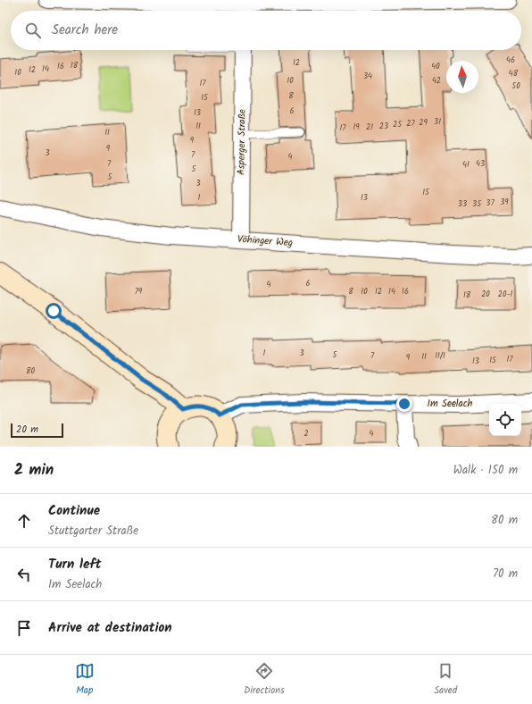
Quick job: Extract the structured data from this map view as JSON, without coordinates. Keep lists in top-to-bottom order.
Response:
{
  "streets": {
    "street": ["Asperger Straße", "Vöhinger Weg", "Im Seelach"]
  },
  "crossings": [
    ["Asperger Straße", "Vöhinger Weg"]
  ],
  "house_numbers": [
    "46",
    "12",
    "18",
    "16",
    "40",
    "14",
    "12",
    "10",
    "48",
    "34",
    "10",
    "42",
    "17",
    "50",
    "8",
    "15",
    "6",
    "13",
    "31",
    "29",
    "27",
    "25",
    "11",
    "23",
    "19",
    "21",
    "17",
    "11",
    "9",
    "9",
    "3",
    "7",
    "4",
    "7",
    "43",
    "41",
    "5",
    "5",
    "3",
    "15",
    "1",
    "13",
    "39",
    "37",
    "33",
    "35",
    "6",
    "4",
    "79",
    "8",
    "10",
    "12",
    "14",
    "16",
    "20",
    "20-1",
    "18",
    "1",
    "3",
    "5",
    "7",
    "11/1",
    "11",
    "9",
    "17",
    "15",
    "13",
    "80",
    "2",
    "4"
  ],
  "scale_bar": "20 m",
  "north": "top",
  "page": {
    "search": "Search here",
    "scale": "20 m",
    "heading": ["2 min", "Walk · 150 m"],
    "list": [
      ["Continue", "Stuttgarter Straße", "80 m"],
      ["Turn left", "Im Seelach", "70 m"],
      "Arrive at destination"
    ],
    "nav": ["Map", "Directions", "Saved"]
  }
}
